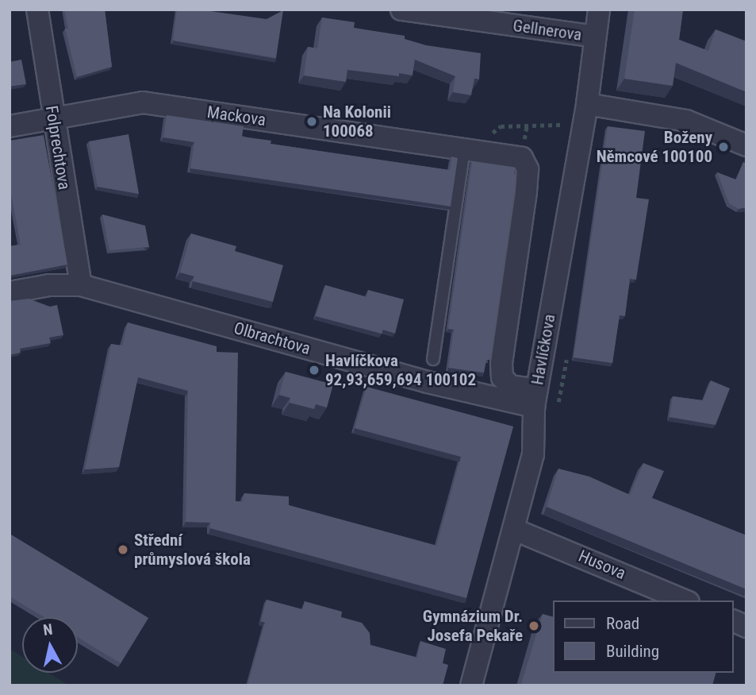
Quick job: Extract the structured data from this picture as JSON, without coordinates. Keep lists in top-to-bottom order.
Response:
{
  "streets": {
    "street": [
      "Gellnerova",
      "Mackova",
      "Folprechtova",
      "Olbrachtova",
      "Havlíčkova",
      "Husova"
    ]
  },
  "crossings": [
    ["Gellnerova", "Havlíčkova"],
    ["Mackova", "Folprechtova"],
    ["Mackova", "Olbrachtova"],
    ["Mackova", "Havlíčkova"],
    ["Folprechtova", "Olbrachtova"],
    ["Olbrachtova", "Havlíčkova"],
    ["Havlíčkova", "Husova"]
  ],
  "places": [
    "Na Kolonii 100068",
    "Boženy Němcové 100100",
    "Havlíčkova 92,93,659,694 100102",
    "Střední průmyslová škola",
    "Gymnázium Dr. Josefa Pekaře"
  ],
  "legend": ["Road", "Building"],
  "north": "top"
}
